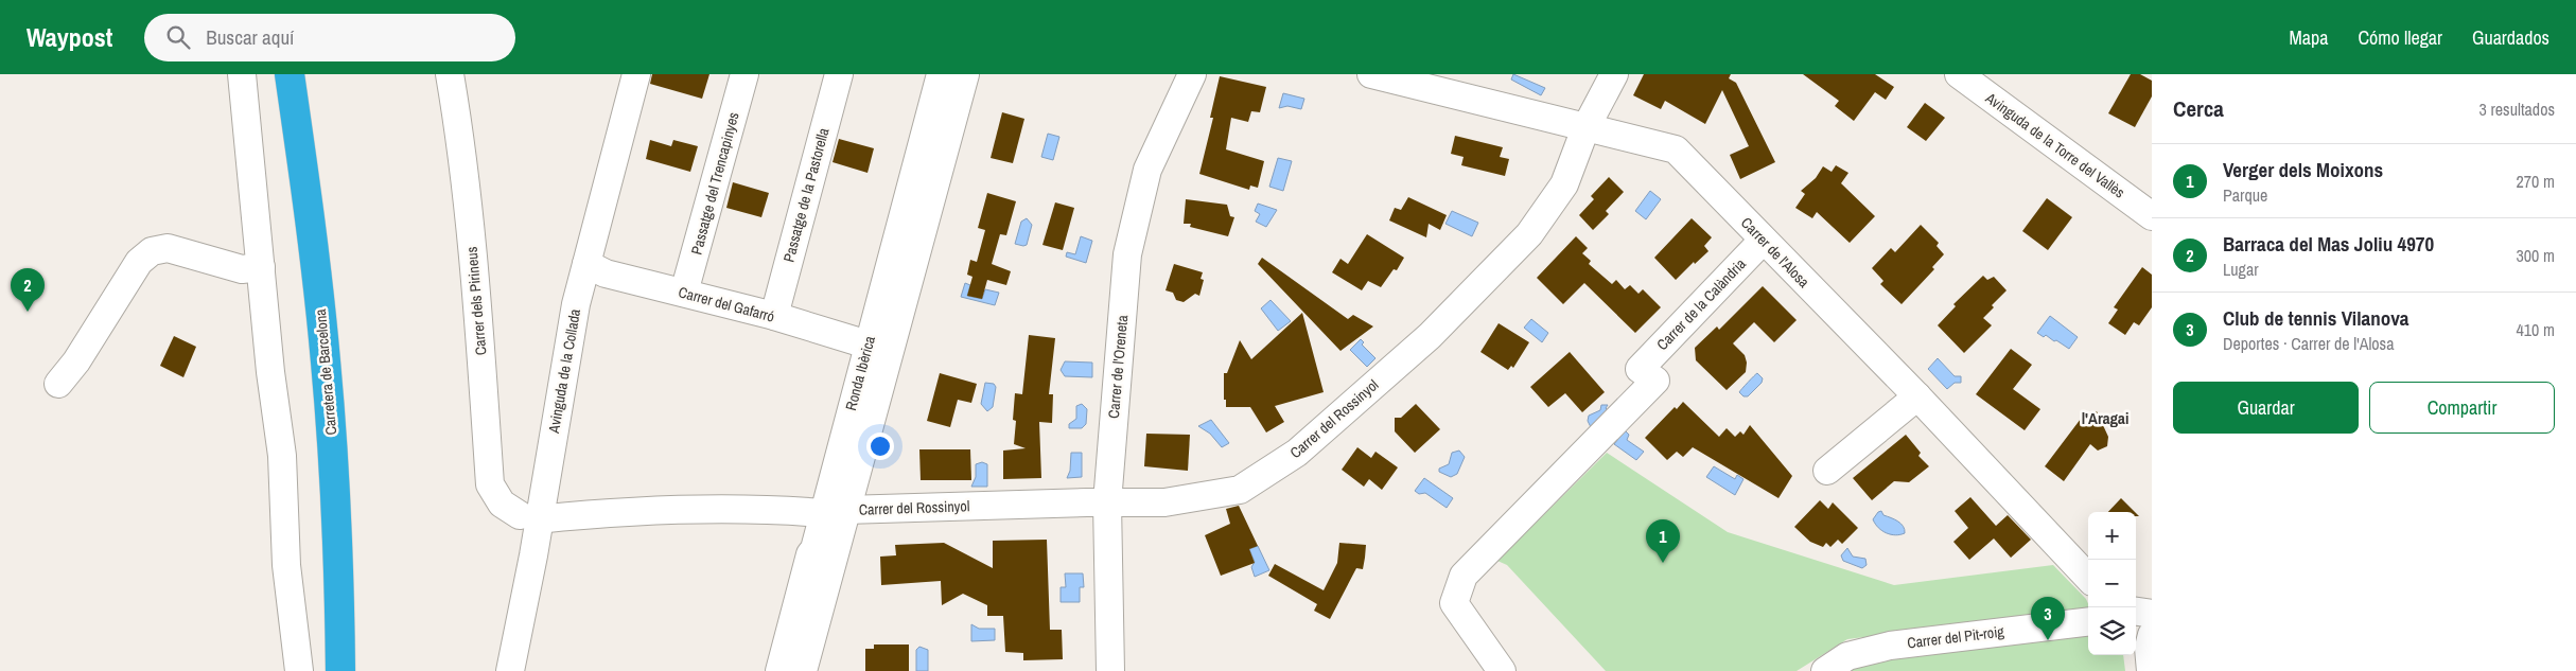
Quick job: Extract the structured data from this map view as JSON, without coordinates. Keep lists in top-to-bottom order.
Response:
{
  "streets": {
    "highway": ["Carretera de Barcelona"],
    "street": [
      "Avinguda de la Torre del Vallès",
      "Passatge del Trencapinyes",
      "Passatge de la Pastorella",
      "Carrer de l'Alosa",
      "Carrer dels Pirineus",
      "Carrer del Gafarró",
      "Carrer de la Calàndria",
      "Carrer de l'Oreneta",
      "Avinguda de la Collada",
      "Ronda Ibèrica",
      "Carrer del Rossinyol",
      "Carrer del Pit-roig"
    ]
  },
  "crossings": [
    ["Passatge del Trencapinyes", "Carrer del Gafarró"],
    ["Passatge de la Pastorella", "Carrer del Gafarró"],
    ["Carrer de l'Alosa", "Carrer de la Calàndria"],
    ["Carrer de l'Alosa", "Carrer del Rossinyol"],
    ["Carrer dels Pirineus", "Avinguda de la Collada"],
    ["Carrer dels Pirineus", "Carrer del Rossinyol"],
    ["Carrer del Gafarró", "Avinguda de la Collada"],
    ["Carrer del Gafarró", "Ronda Ibèrica"],
    ["Carrer de l'Oreneta", "Carrer del Rossinyol"],
    ["Avinguda de la Collada", "Carrer del Rossinyol"],
    ["Ronda Ibèrica", "Carrer del Rossinyol"]
  ],
  "districts": ["l'Aragai"],
  "page": {
    "header": "Waypost",
    "search": "Buscar aquí",
    "nav": ["Mapa", "Cómo llegar", "Guardados"],
    "heading": ["Cerca", "3 resultados"],
    "list": [
      {
        "mark": "1",
        "name": "Verger dels Moixons",
        "note": "Parque",
        "value": "270 m"
      },
      {
        "mark": "2",
        "name": "Barraca del Mas Joliu 4970",
        "note": "Lugar",
        "value": "300 m"
      },
      {
        "mark": "3",
        "name": "Club de tennis Vilanova",
        "note": "Deportes · Carrer de l'Alosa",
        "value": "410 m"
      }
    ],
    "pins": ["2", "1", "3"],
    "buttons": ["Guardar", "Compartir"],
    "map_buttons": ["+", "−"]
  }
}
